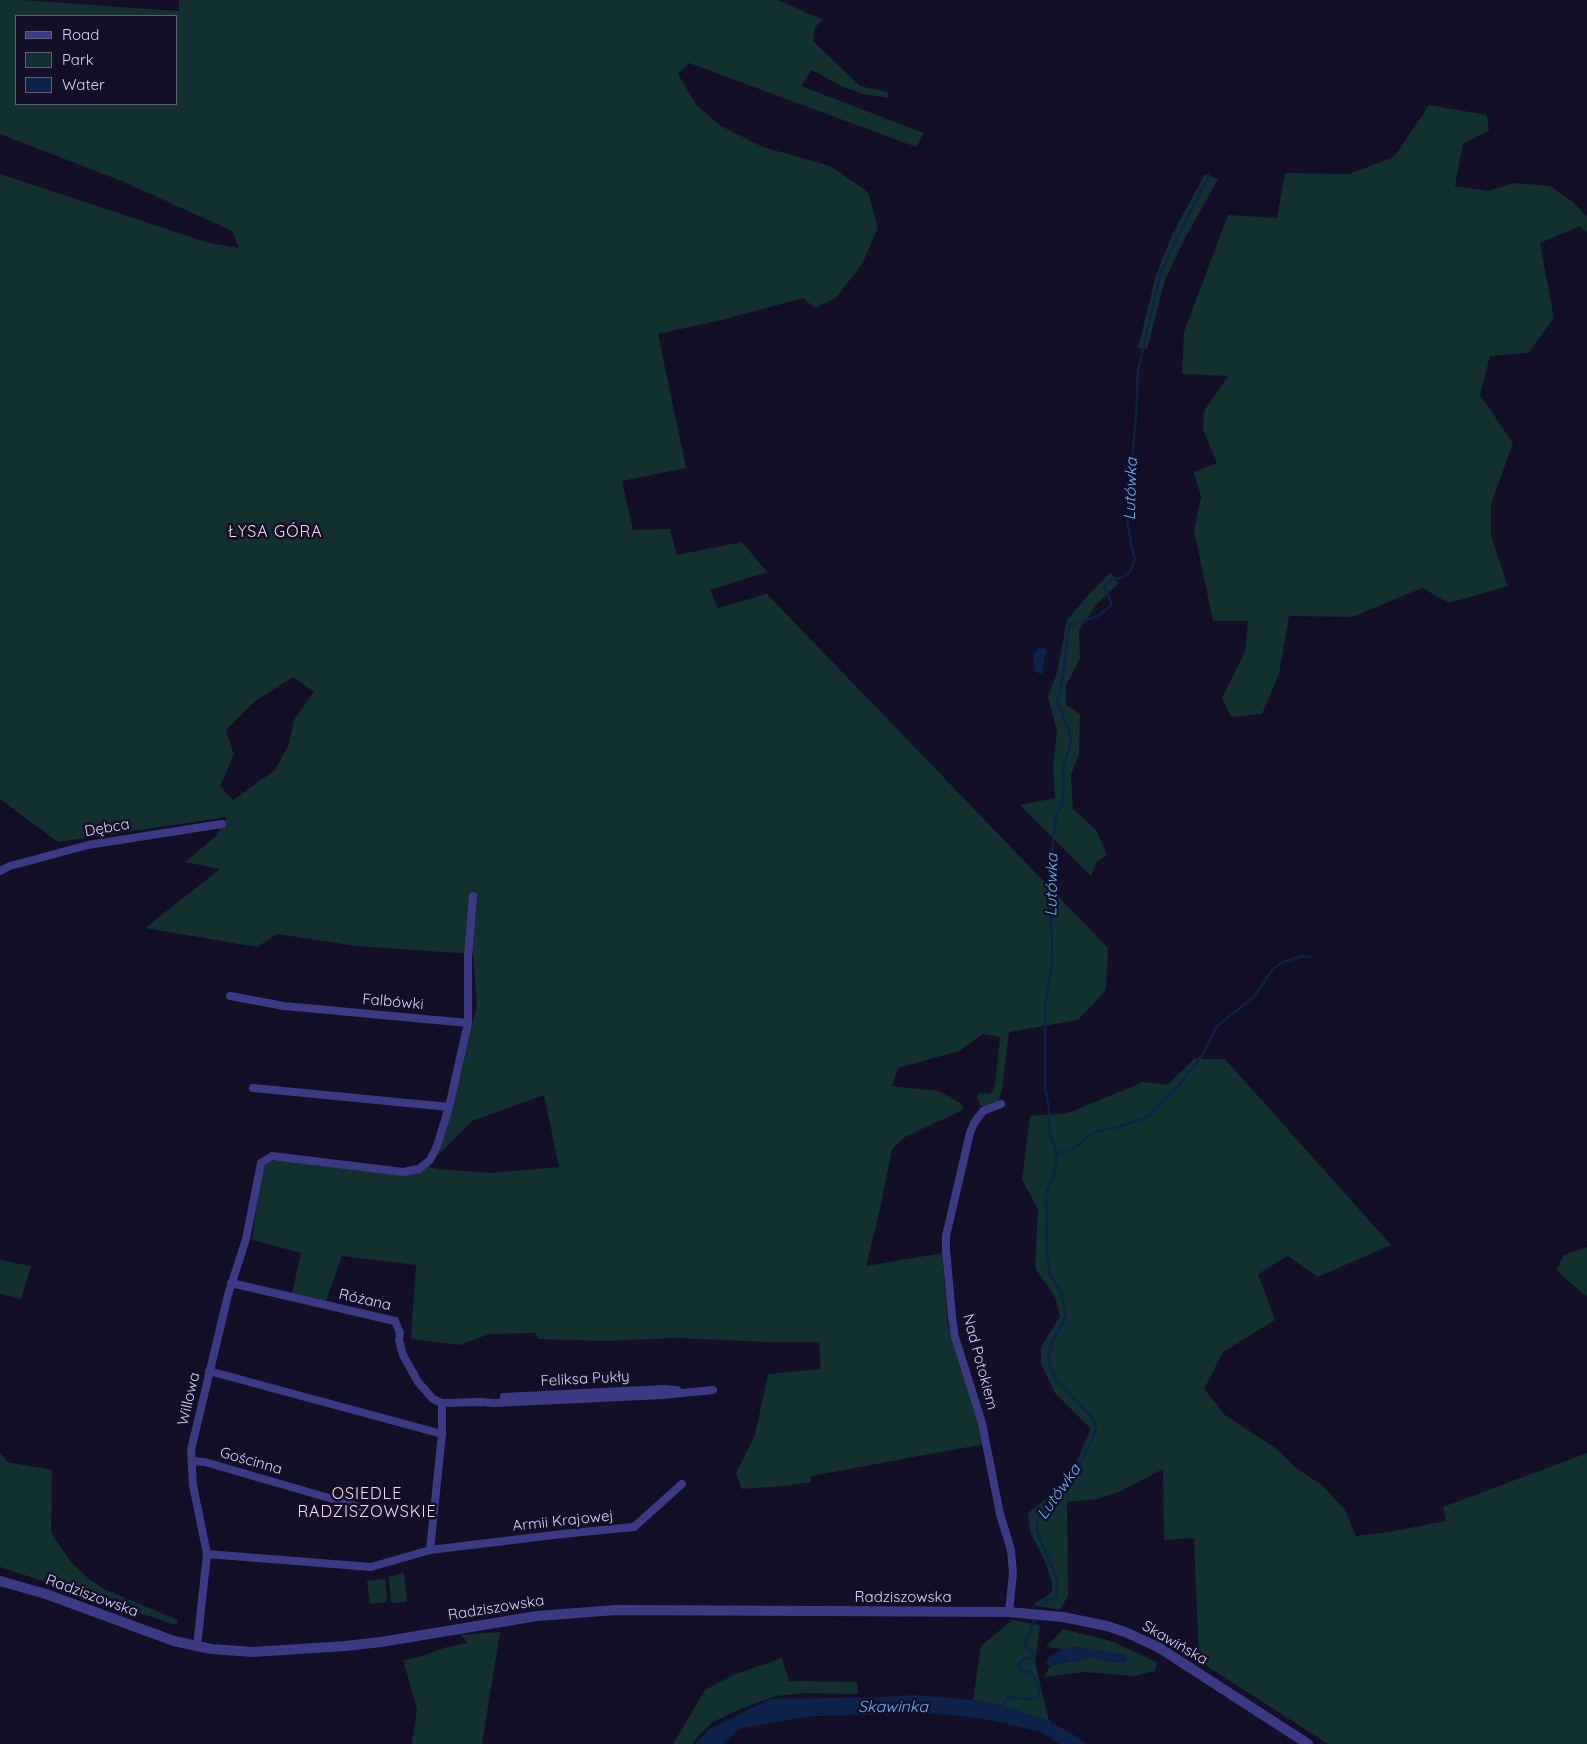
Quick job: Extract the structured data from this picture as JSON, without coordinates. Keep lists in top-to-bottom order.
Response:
{
  "streets": {
    "street": [
      "Dębca",
      "Falbówki",
      "Różana",
      "Nad Potokiem",
      "Feliksa Pukły",
      "Willowa",
      "Gościnna",
      "Armii Krajowej",
      "Radziszowska",
      "Skawińska"
    ]
  },
  "crossings": [
    ["Różana", "Feliksa Pukły"],
    ["Różana", "Willowa"],
    ["Nad Potokiem", "Radziszowska"],
    ["Nad Potokiem", "Skawińska"],
    ["Willowa", "Gościnna"],
    ["Willowa", "Armii Krajowej"],
    ["Willowa", "Radziszowska"],
    ["Radziszowska", "Skawińska"]
  ],
  "districts": ["ŁYSA GÓRA", "OSIEDLE RADZISZOWSKIE"],
  "water": ["Lutówka", "Skawinka"],
  "legend": ["Road", "Park", "Water"]
}
